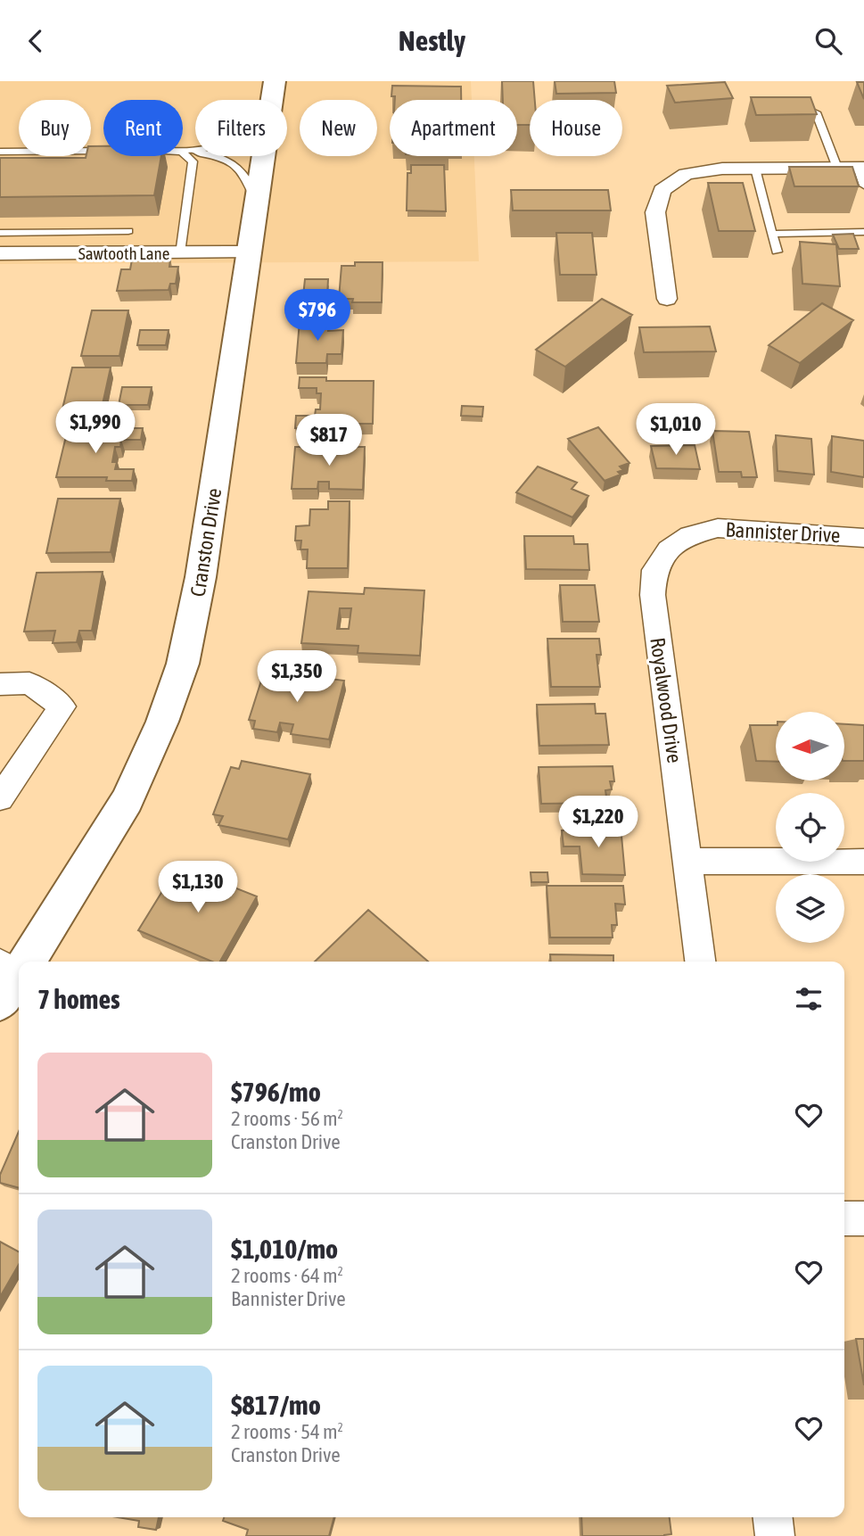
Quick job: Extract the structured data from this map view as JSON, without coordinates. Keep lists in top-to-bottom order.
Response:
{
  "streets": {
    "street": [
      "Sawtooth Lane",
      "Bannister Drive",
      "Cranston Drive",
      "Royalwood Drive"
    ]
  },
  "crossings": [
    ["Sawtooth Lane", "Cranston Drive"],
    ["Bannister Drive", "Royalwood Drive"]
  ],
  "north": "left",
  "page": {
    "header": "Nestly",
    "chip": [
      "Buy",
      "Rent",
      "Filters",
      "New",
      "Apartment",
      "House"
    ],
    "price": [
      "$796",
      "$1,990",
      "$1,010",
      "$817",
      "$1,350",
      "$1,220",
      "$1,130"
    ],
    "heading": "7 homes",
    "list": [
      {
        "name": "$796/mo",
        "note": "2 rooms · 56 m² · Cranston Drive"
      },
      {
        "name": "$1,010/mo",
        "note": "2 rooms · 64 m² · Bannister Drive"
      },
      {
        "name": "$817/mo",
        "note": "2 rooms · 54 m² · Cranston Drive"
      }
    ]
  }
}
